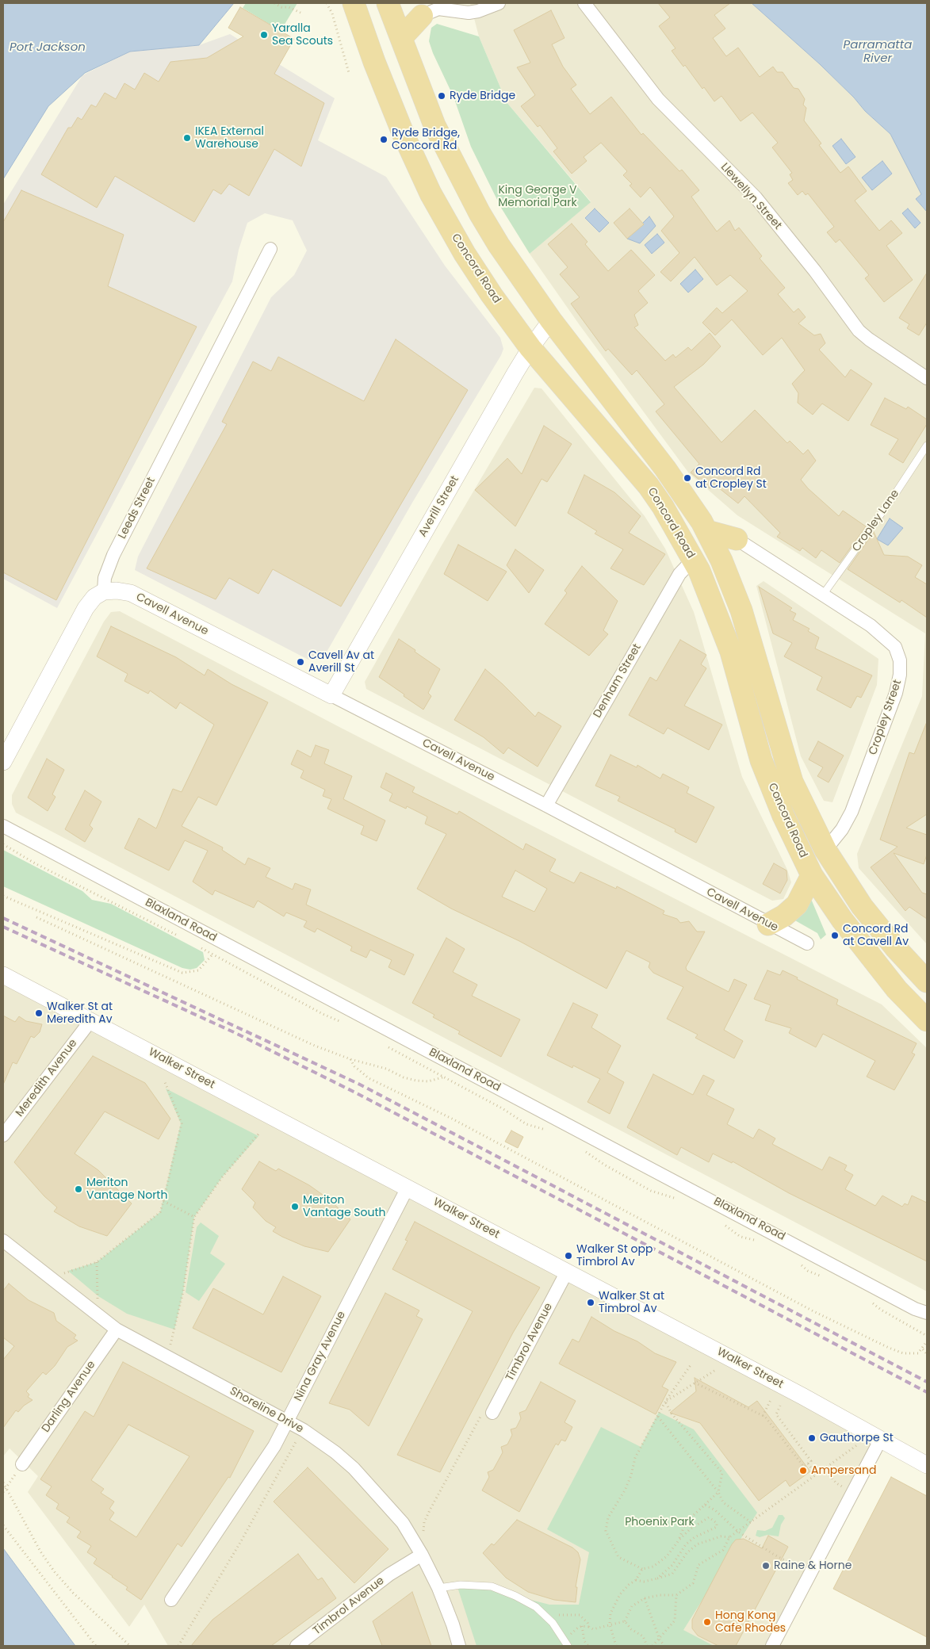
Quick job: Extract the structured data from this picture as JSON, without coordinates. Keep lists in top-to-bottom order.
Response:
{
  "streets": {
    "highway": ["Concord Road"],
    "street": [
      "Llewellyn Street",
      "Averill Street",
      "Leeds Street",
      "Cavell Avenue",
      "Denham Street",
      "Cropley Street",
      "Blaxland Road",
      "Walker Street",
      "Meredith Avenue",
      "Timbrol Avenue",
      "Nina Gray Avenue",
      "Darling Avenue",
      "Shoreline Drive"
    ],
    "lane": ["Cropley Lane"]
  },
  "crossings": [
    ["Concord Road", "Averill Street"],
    ["Concord Road", "Denham Street"],
    ["Concord Road", "Cropley Street"],
    ["Averill Street", "Cavell Avenue"],
    ["Leeds Street", "Cavell Avenue"],
    ["Cropley Lane", "Cropley Street"],
    ["Cavell Avenue", "Denham Street"],
    ["Walker Street", "Meredith Avenue"],
    ["Walker Street", "Timbrol Avenue"],
    ["Walker Street", "Nina Gray Avenue"],
    ["Timbrol Avenue", "Shoreline Drive"],
    ["Nina Gray Avenue", "Shoreline Drive"],
    ["Darling Avenue", "Shoreline Drive"]
  ],
  "water": ["Parramatta River", "Port Jackson"],
  "parks": ["King George V Memorial Park", "Phoenix Park"],
  "places": [
    "Yaralla Sea Scouts",
    "Ryde Bridge",
    "IKEA External Warehouse",
    "Ryde Bridge, Concord Rd",
    "Concord Rd at Cropley St",
    "Cavell Av at Averill St",
    "Concord Rd at Cavell Av",
    "Walker St at Meredith Av",
    "Meriton Vantage North",
    "Meriton Vantage South",
    "Walker St opp Timbrol Av",
    "Walker St at Timbrol Av",
    "Gauthorpe St",
    "Ampersand",
    "Raine & Horne",
    "Hong Kong Cafe Rhodes"
  ]
}
